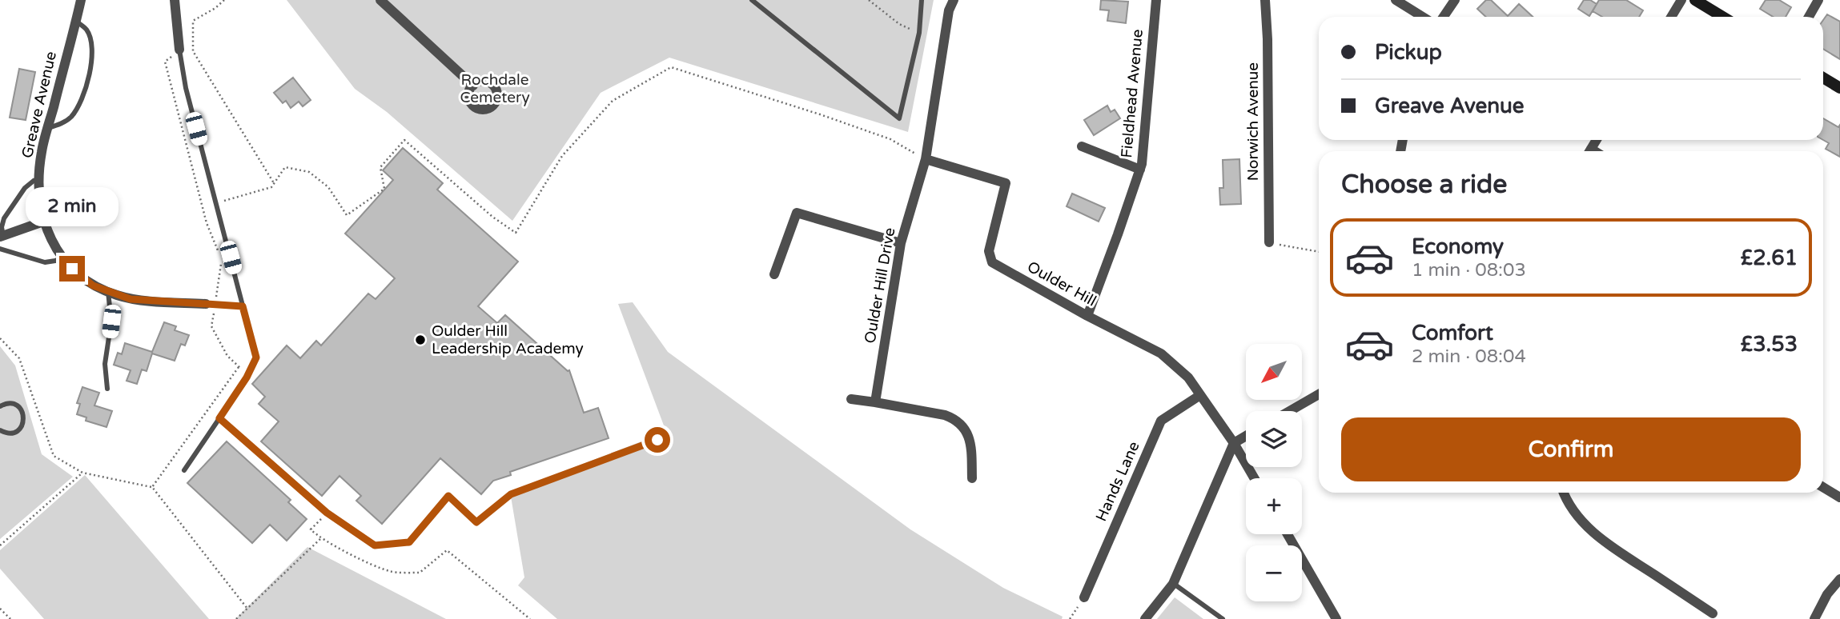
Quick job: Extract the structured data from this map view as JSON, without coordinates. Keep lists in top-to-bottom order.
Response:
{
  "streets": {
    "street": [
      "Fieldhead Avenue",
      "Greave Avenue",
      "Norwich Avenue",
      "Oulder Hill",
      "Oulder Hill Drive",
      "Hands Lane"
    ]
  },
  "crossings": [
    ["Fieldhead Avenue", "Oulder Hill"],
    ["Oulder Hill", "Oulder Hill Drive"],
    ["Oulder Hill", "Hands Lane"]
  ],
  "parks": ["Rochdale Cemetery"],
  "places": ["Oulder Hill Leadership Academy"],
  "north": "bottom left",
  "page": {
    "banner": ["Pickup", "Greave Avenue"],
    "heading": "Choose a ride",
    "bubble": "2 min",
    "list": [
      {
        "name": "Economy",
        "note": "1 min · 08:03",
        "value": "£2.61"
      },
      {
        "name": "Comfort",
        "note": "2 min · 08:04",
        "value": "£3.53"
      }
    ],
    "map_buttons": ["+", "−"],
    "buttons": "Confirm"
  }
}
